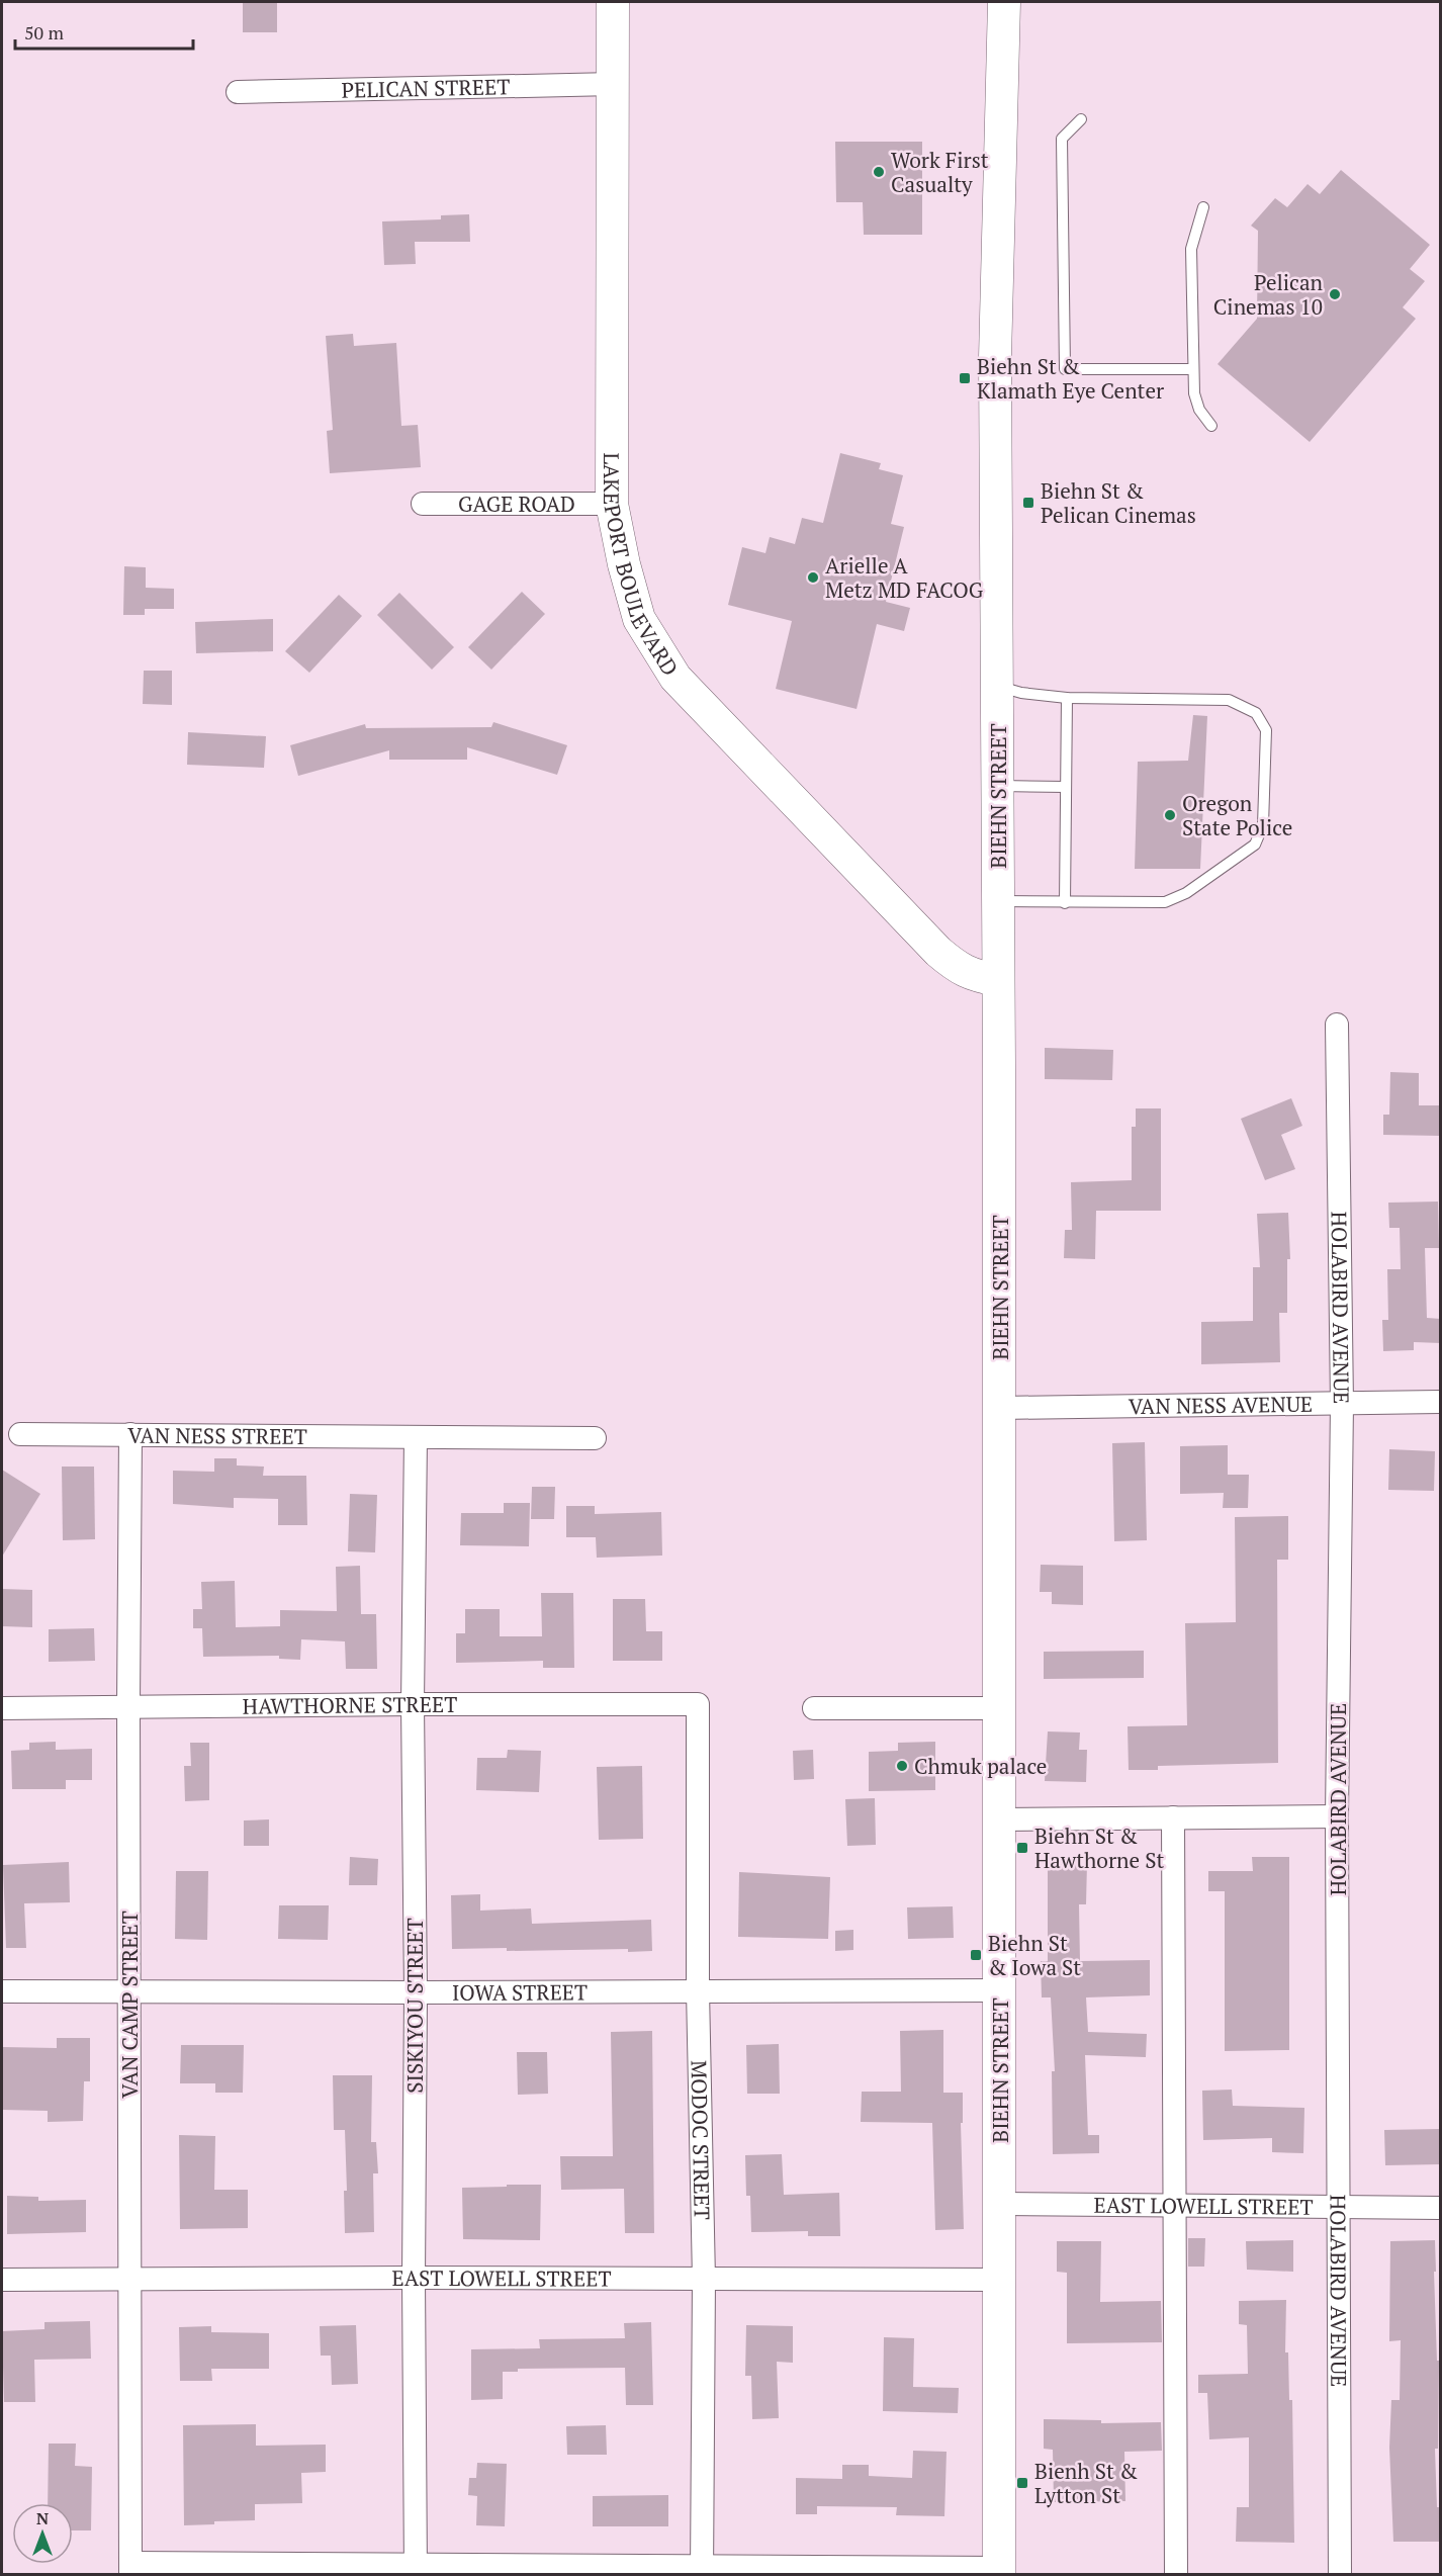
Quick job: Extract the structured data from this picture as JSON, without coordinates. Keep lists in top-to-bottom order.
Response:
{
  "streets": {
    "street": [
      "PELICAN STREET",
      "GAGE ROAD",
      "LAKEPORT BOULEVARD",
      "BIEHN STREET",
      "HOLABIRD AVENUE",
      "VAN NESS AVENUE",
      "VAN NESS STREET",
      "HAWTHORNE STREET",
      "IOWA STREET",
      "VAN CAMP STREET",
      "SISKIYOU STREET",
      "MODOC STREET",
      "EAST LOWELL STREET"
    ]
  },
  "crossings": [
    ["PELICAN STREET", "LAKEPORT BOULEVARD"],
    ["GAGE ROAD", "LAKEPORT BOULEVARD"],
    ["LAKEPORT BOULEVARD", "BIEHN STREET"],
    ["BIEHN STREET", "VAN NESS AVENUE"],
    ["BIEHN STREET", "IOWA STREET"],
    ["BIEHN STREET", "EAST LOWELL STREET"],
    ["HOLABIRD AVENUE", "VAN NESS AVENUE"],
    ["HOLABIRD AVENUE", "EAST LOWELL STREET"],
    ["VAN NESS STREET", "VAN CAMP STREET"],
    ["VAN NESS STREET", "SISKIYOU STREET"],
    ["HAWTHORNE STREET", "VAN CAMP STREET"],
    ["HAWTHORNE STREET", "SISKIYOU STREET"],
    ["HAWTHORNE STREET", "MODOC STREET"],
    ["IOWA STREET", "VAN CAMP STREET"],
    ["IOWA STREET", "SISKIYOU STREET"],
    ["IOWA STREET", "MODOC STREET"],
    ["VAN CAMP STREET", "EAST LOWELL STREET"],
    ["SISKIYOU STREET", "EAST LOWELL STREET"],
    ["MODOC STREET", "EAST LOWELL STREET"]
  ],
  "places": {
    "other": [
      "Work First Casualty",
      "Pelican Cinemas 10",
      "Arielle A Metz MD FACOG",
      "Oregon State Police",
      "Chmuk palace"
    ],
    "transit": [
      "Biehn St & Klamath Eye Center",
      "Biehn St & Pelican Cinemas",
      "Biehn St & Hawthorne St",
      "Biehn St & Iowa St",
      "Bienh St & Lytton St"
    ]
  },
  "scale_bar": "50 m",
  "north": "top"
}
